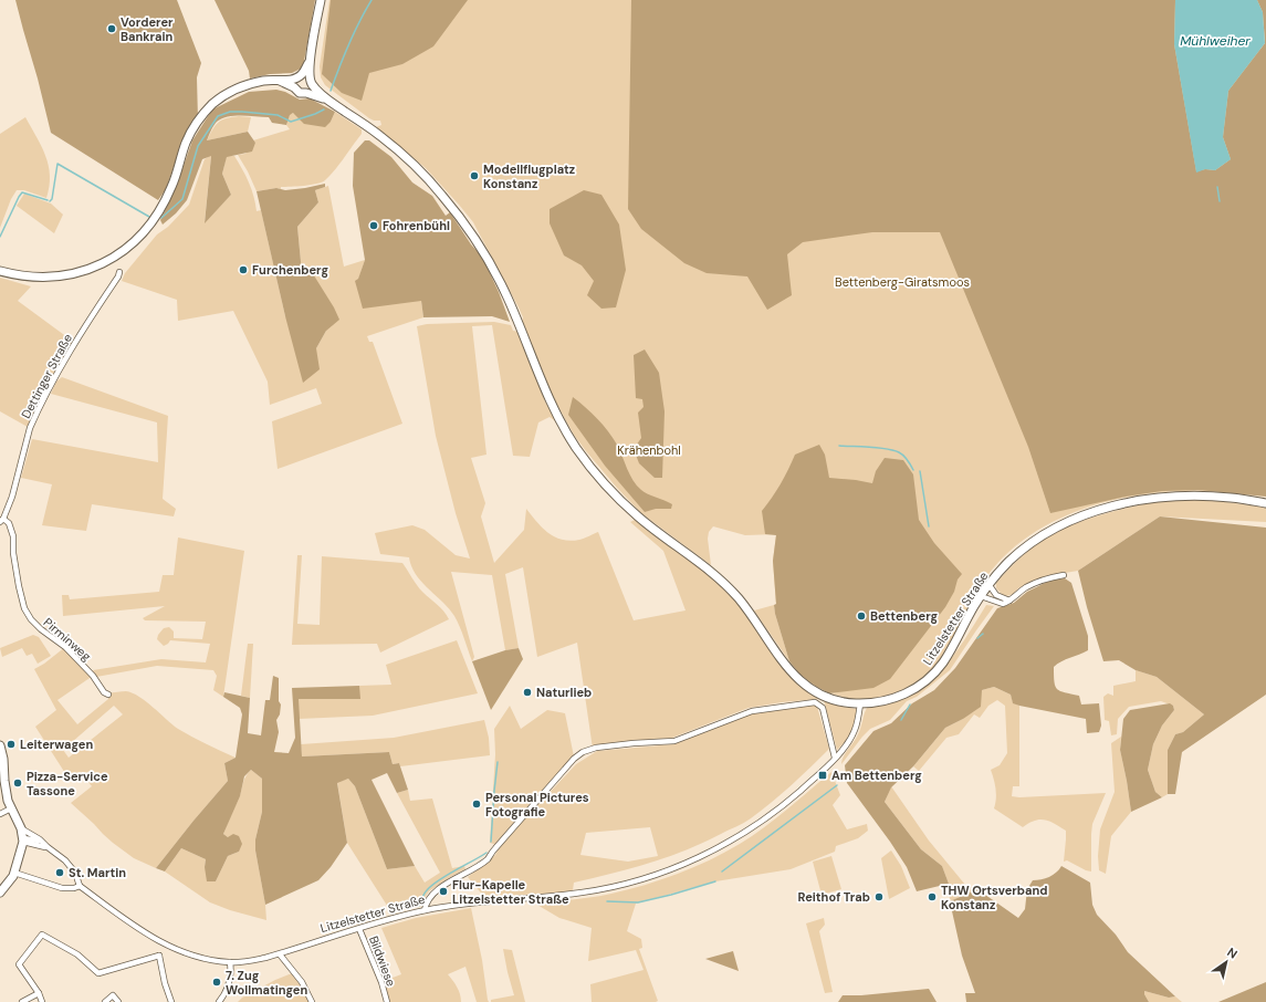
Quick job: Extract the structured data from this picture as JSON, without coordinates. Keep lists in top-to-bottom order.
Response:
{
  "streets": {
    "main road": ["Litzelstetter Straße"],
    "street": ["Dettinger Straße", "Pirminweg", "Bildwiese"]
  },
  "crossings": [
    ["Dettinger Straße", "Pirminweg"],
    ["Litzelstetter Straße", "Bildwiese"]
  ],
  "water": ["Mühlweiher"],
  "parks": ["Bettenberg-Giratsmoos", "Krähenbohl"],
  "places": {
    "other": [
      "Vorderer Bankrain",
      "Modellflugplatz Konstanz",
      "Fohrenbühl",
      "Furchenberg",
      "Bettenberg",
      "Naturlieb",
      "Leiterwagen",
      "Pizza-Service Tassone",
      "Personal Pictures Fotografie",
      "St. Martin",
      "Flur-Kapelle Litzelstetter Straße",
      "Reithof Trab",
      "THW Ortsverband Konstanz",
      "7. Zug Wollmatingen"
    ],
    "transit": ["Am Bettenberg"]
  },
  "north": "top right"
}
